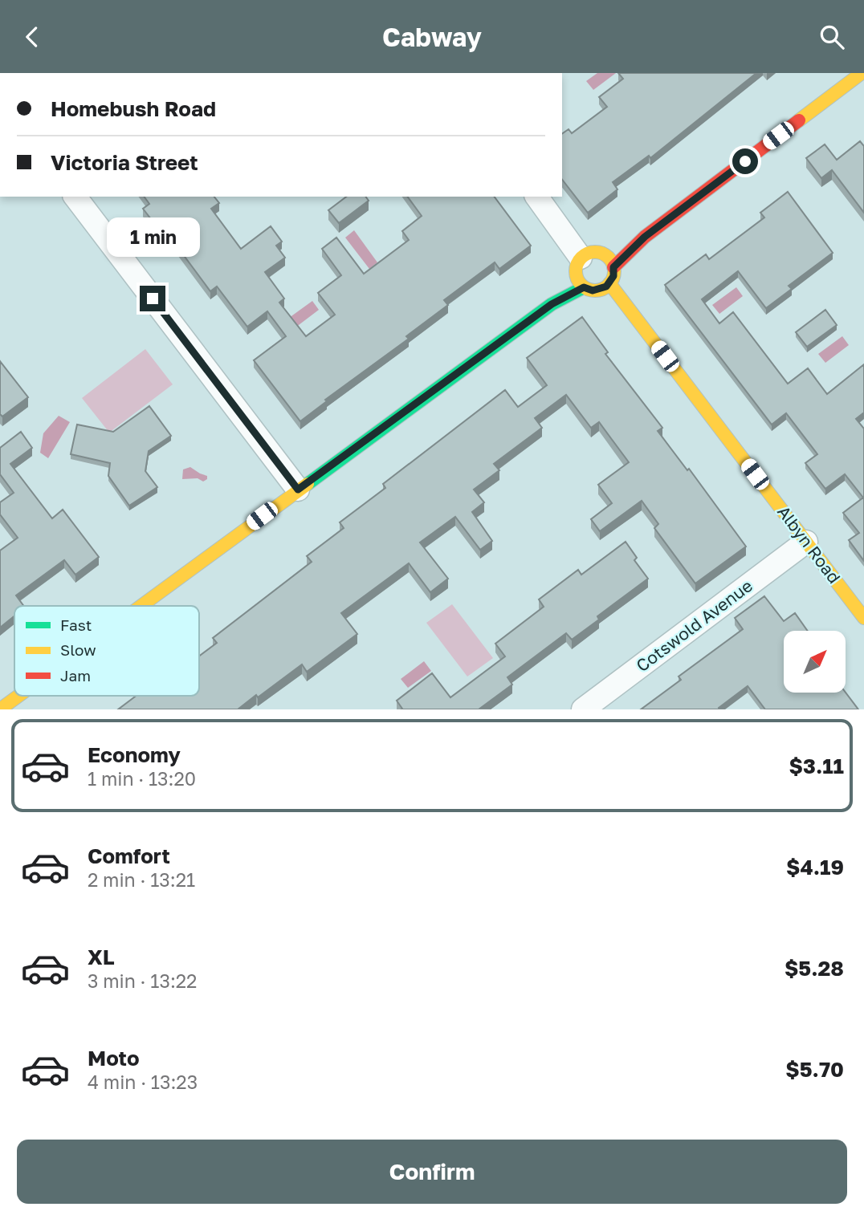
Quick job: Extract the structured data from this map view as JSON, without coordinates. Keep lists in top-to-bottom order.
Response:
{
  "streets": {
    "main road": ["Albyn Road"],
    "street": ["Cotswold Avenue"]
  },
  "crossings": [
    ["Albyn Road", "Cotswold Avenue"]
  ],
  "legend": ["Fast", "Slow", "Jam"],
  "north": "top right",
  "page": {
    "header": "Cabway",
    "banner": ["Homebush Road", "Victoria Street"],
    "bubble": "1 min",
    "list": [
      {
        "name": "Economy",
        "note": "1 min · 13:20",
        "value": "$3.11"
      },
      {
        "name": "Comfort",
        "note": "2 min · 13:21",
        "value": "$4.19"
      },
      {
        "name": "XL",
        "note": "3 min · 13:22",
        "value": "$5.28"
      },
      {
        "name": "Moto",
        "note": "4 min · 13:23",
        "value": "$5.70"
      }
    ],
    "buttons": "Confirm"
  }
}
